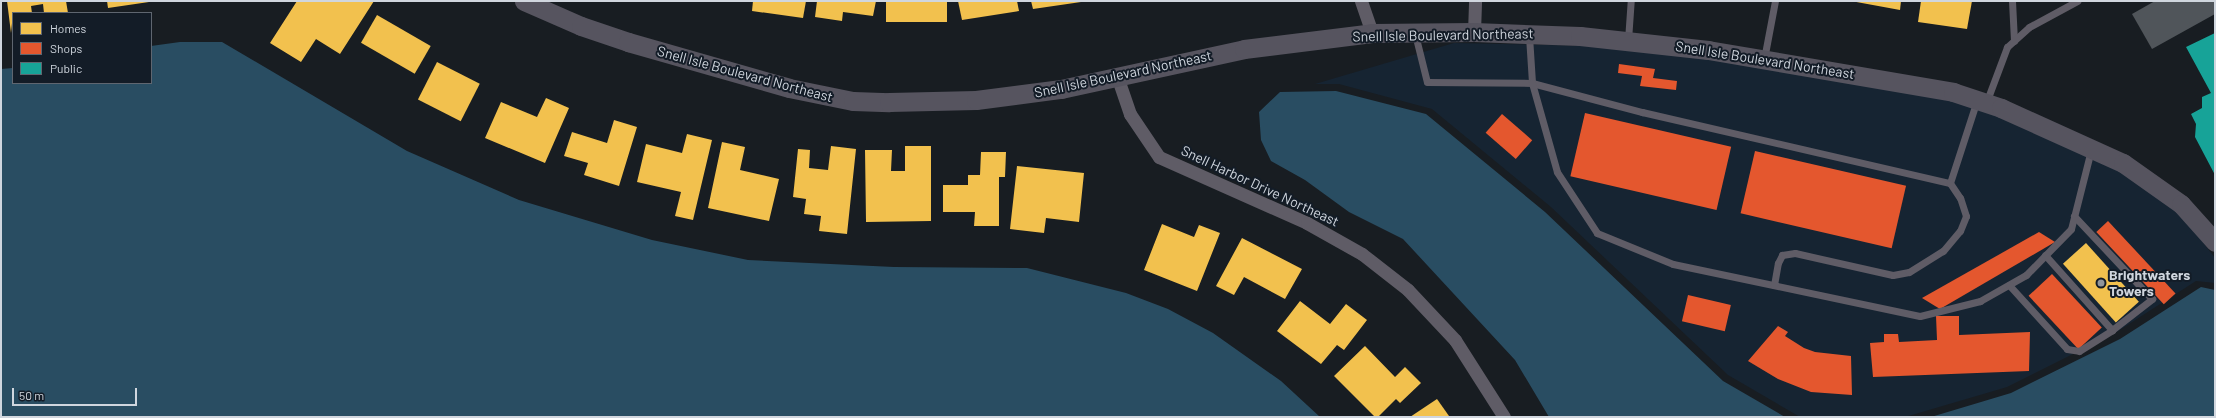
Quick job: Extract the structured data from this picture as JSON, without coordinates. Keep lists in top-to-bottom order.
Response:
{
  "streets": {
    "street": ["Snell Isle Boulevard Northeast", "Snell Harbor Drive Northeast"]
  },
  "crossings": [
    ["Snell Isle Boulevard Northeast", "Snell Harbor Drive Northeast"]
  ],
  "places": ["Brightwaters Towers"],
  "legend": ["Homes", "Shops", "Public"],
  "scale_bar": "50 m"
}
